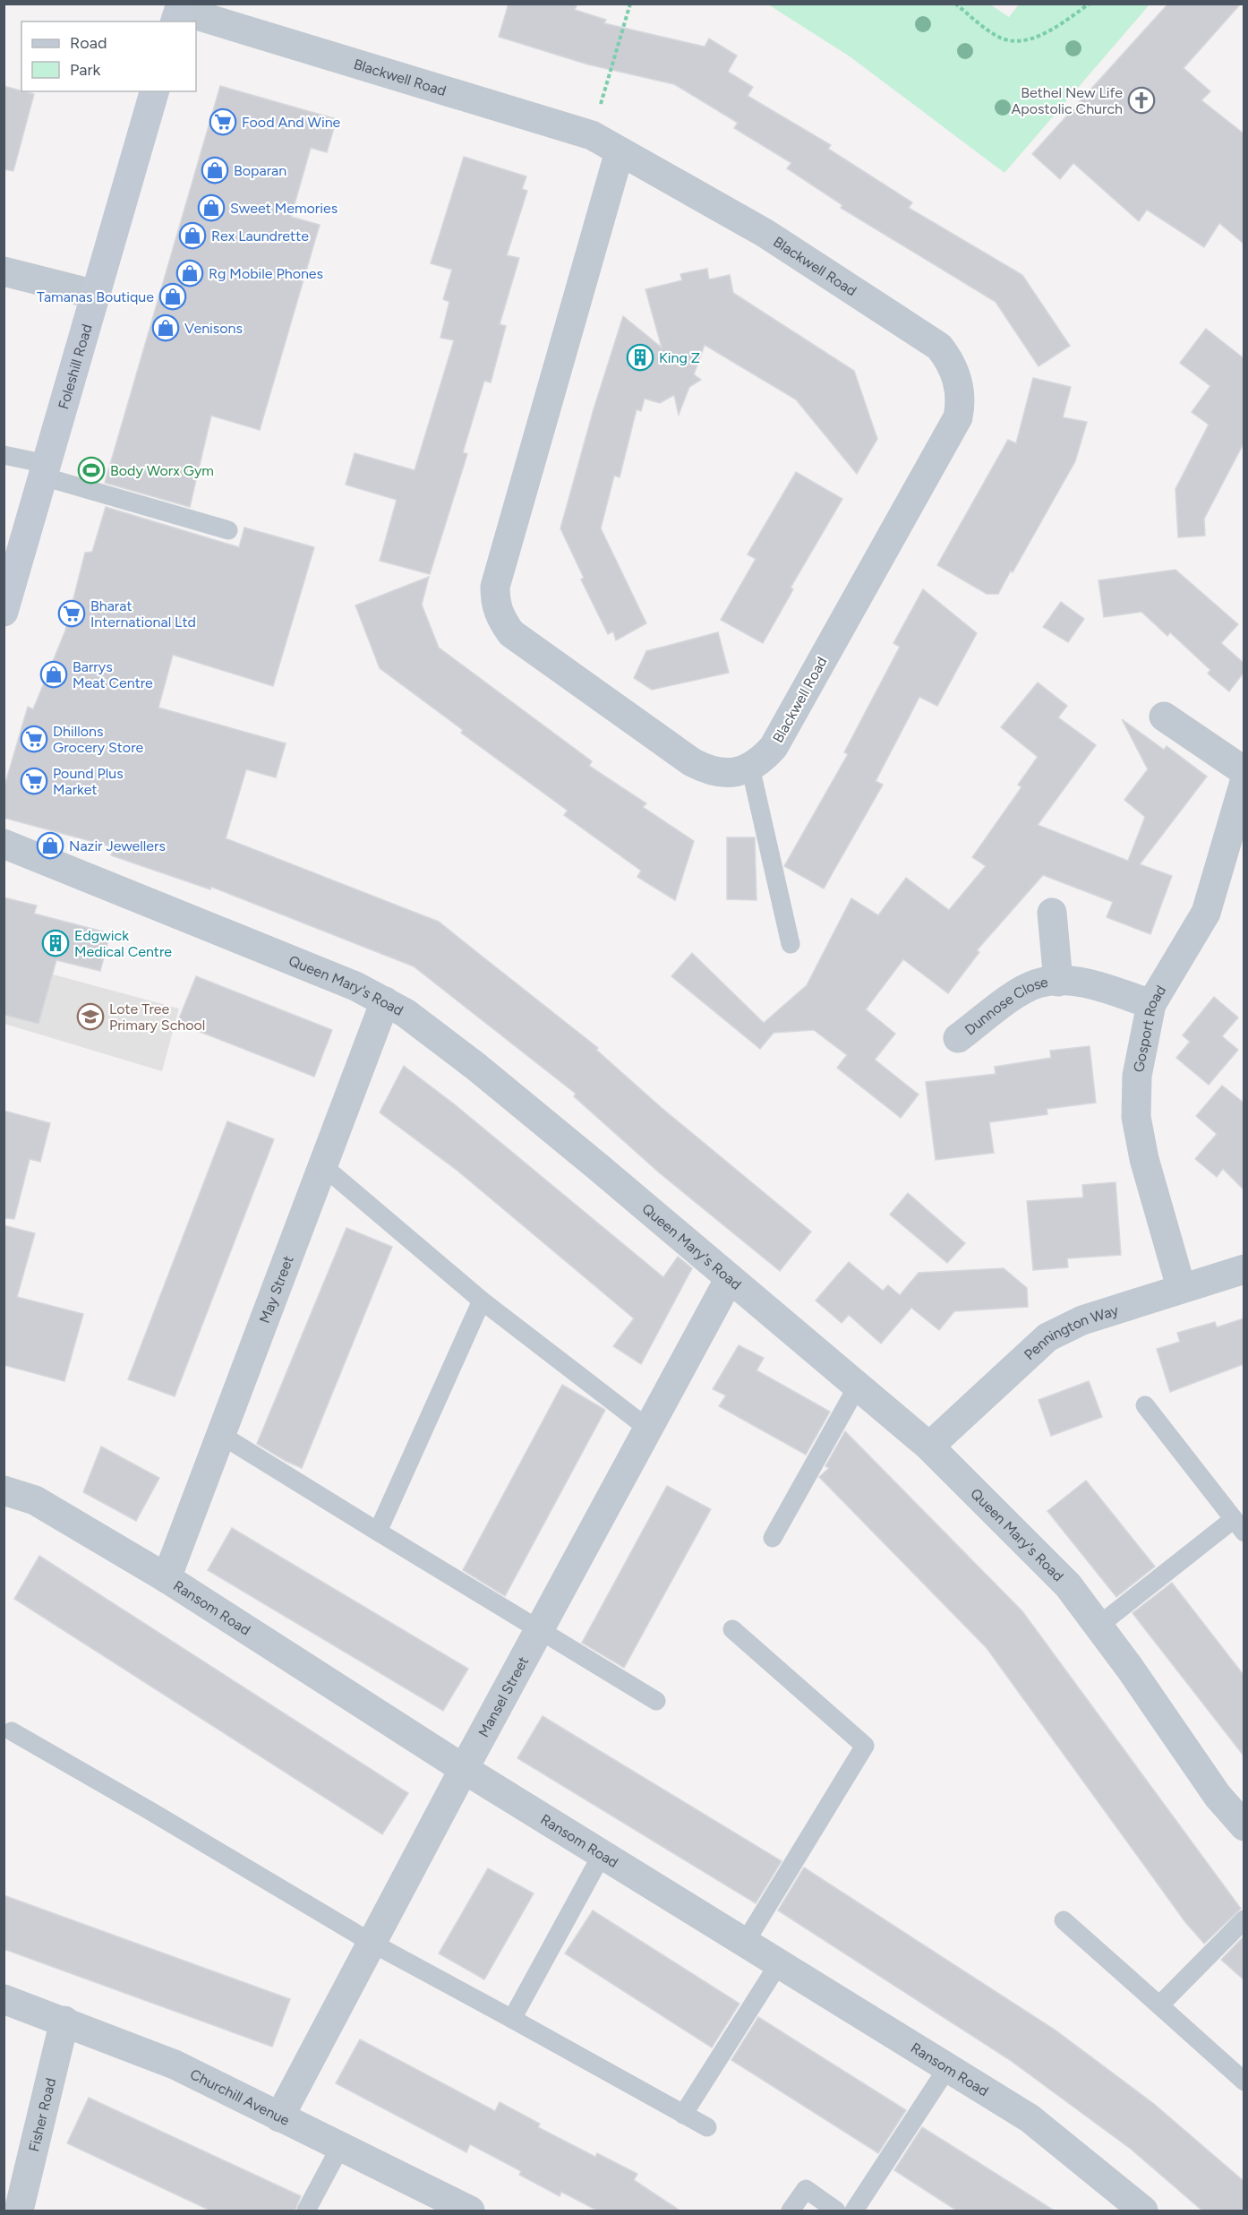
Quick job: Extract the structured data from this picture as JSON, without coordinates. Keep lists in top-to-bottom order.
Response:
{
  "streets": {
    "main road": ["Foleshill Road"],
    "street": [
      "Blackwell Road",
      "Queen Mary's Road",
      "Dunnose Close",
      "Gosport Road",
      "May Street",
      "Pennington Way",
      "Ransom Road",
      "Mansel Street",
      "Churchill Avenue",
      "Fisher Road"
    ]
  },
  "crossings": [
    ["Queen Mary's Road", "May Street"],
    ["Queen Mary's Road", "Pennington Way"],
    ["Queen Mary's Road", "Mansel Street"],
    ["Dunnose Close", "Gosport Road"],
    ["Gosport Road", "Pennington Way"],
    ["May Street", "Ransom Road"],
    ["Ransom Road", "Mansel Street"],
    ["Mansel Street", "Churchill Avenue"],
    ["Churchill Avenue", "Fisher Road"]
  ],
  "places": {
    "church": ["Bethel New Life Apostolic Church"],
    "supermarket": [
      "Food And Wine",
      "Bharat International Ltd",
      "Dhillons Grocery Store",
      "Pound Plus Market"
    ],
    "shop": [
      "Boparan",
      "Sweet Memories",
      "Rex Laundrette",
      "Rg Mobile Phones",
      "Tamanas Boutique",
      "Venisons",
      "Barrys Meat Centre",
      "Nazir Jewellers"
    ],
    "building": ["King Z", "Edgwick Medical Centre"],
    "sports": ["Body Worx Gym"],
    "school or university": ["Lote Tree Primary School"]
  },
  "legend": ["Road", "Park"]
}
